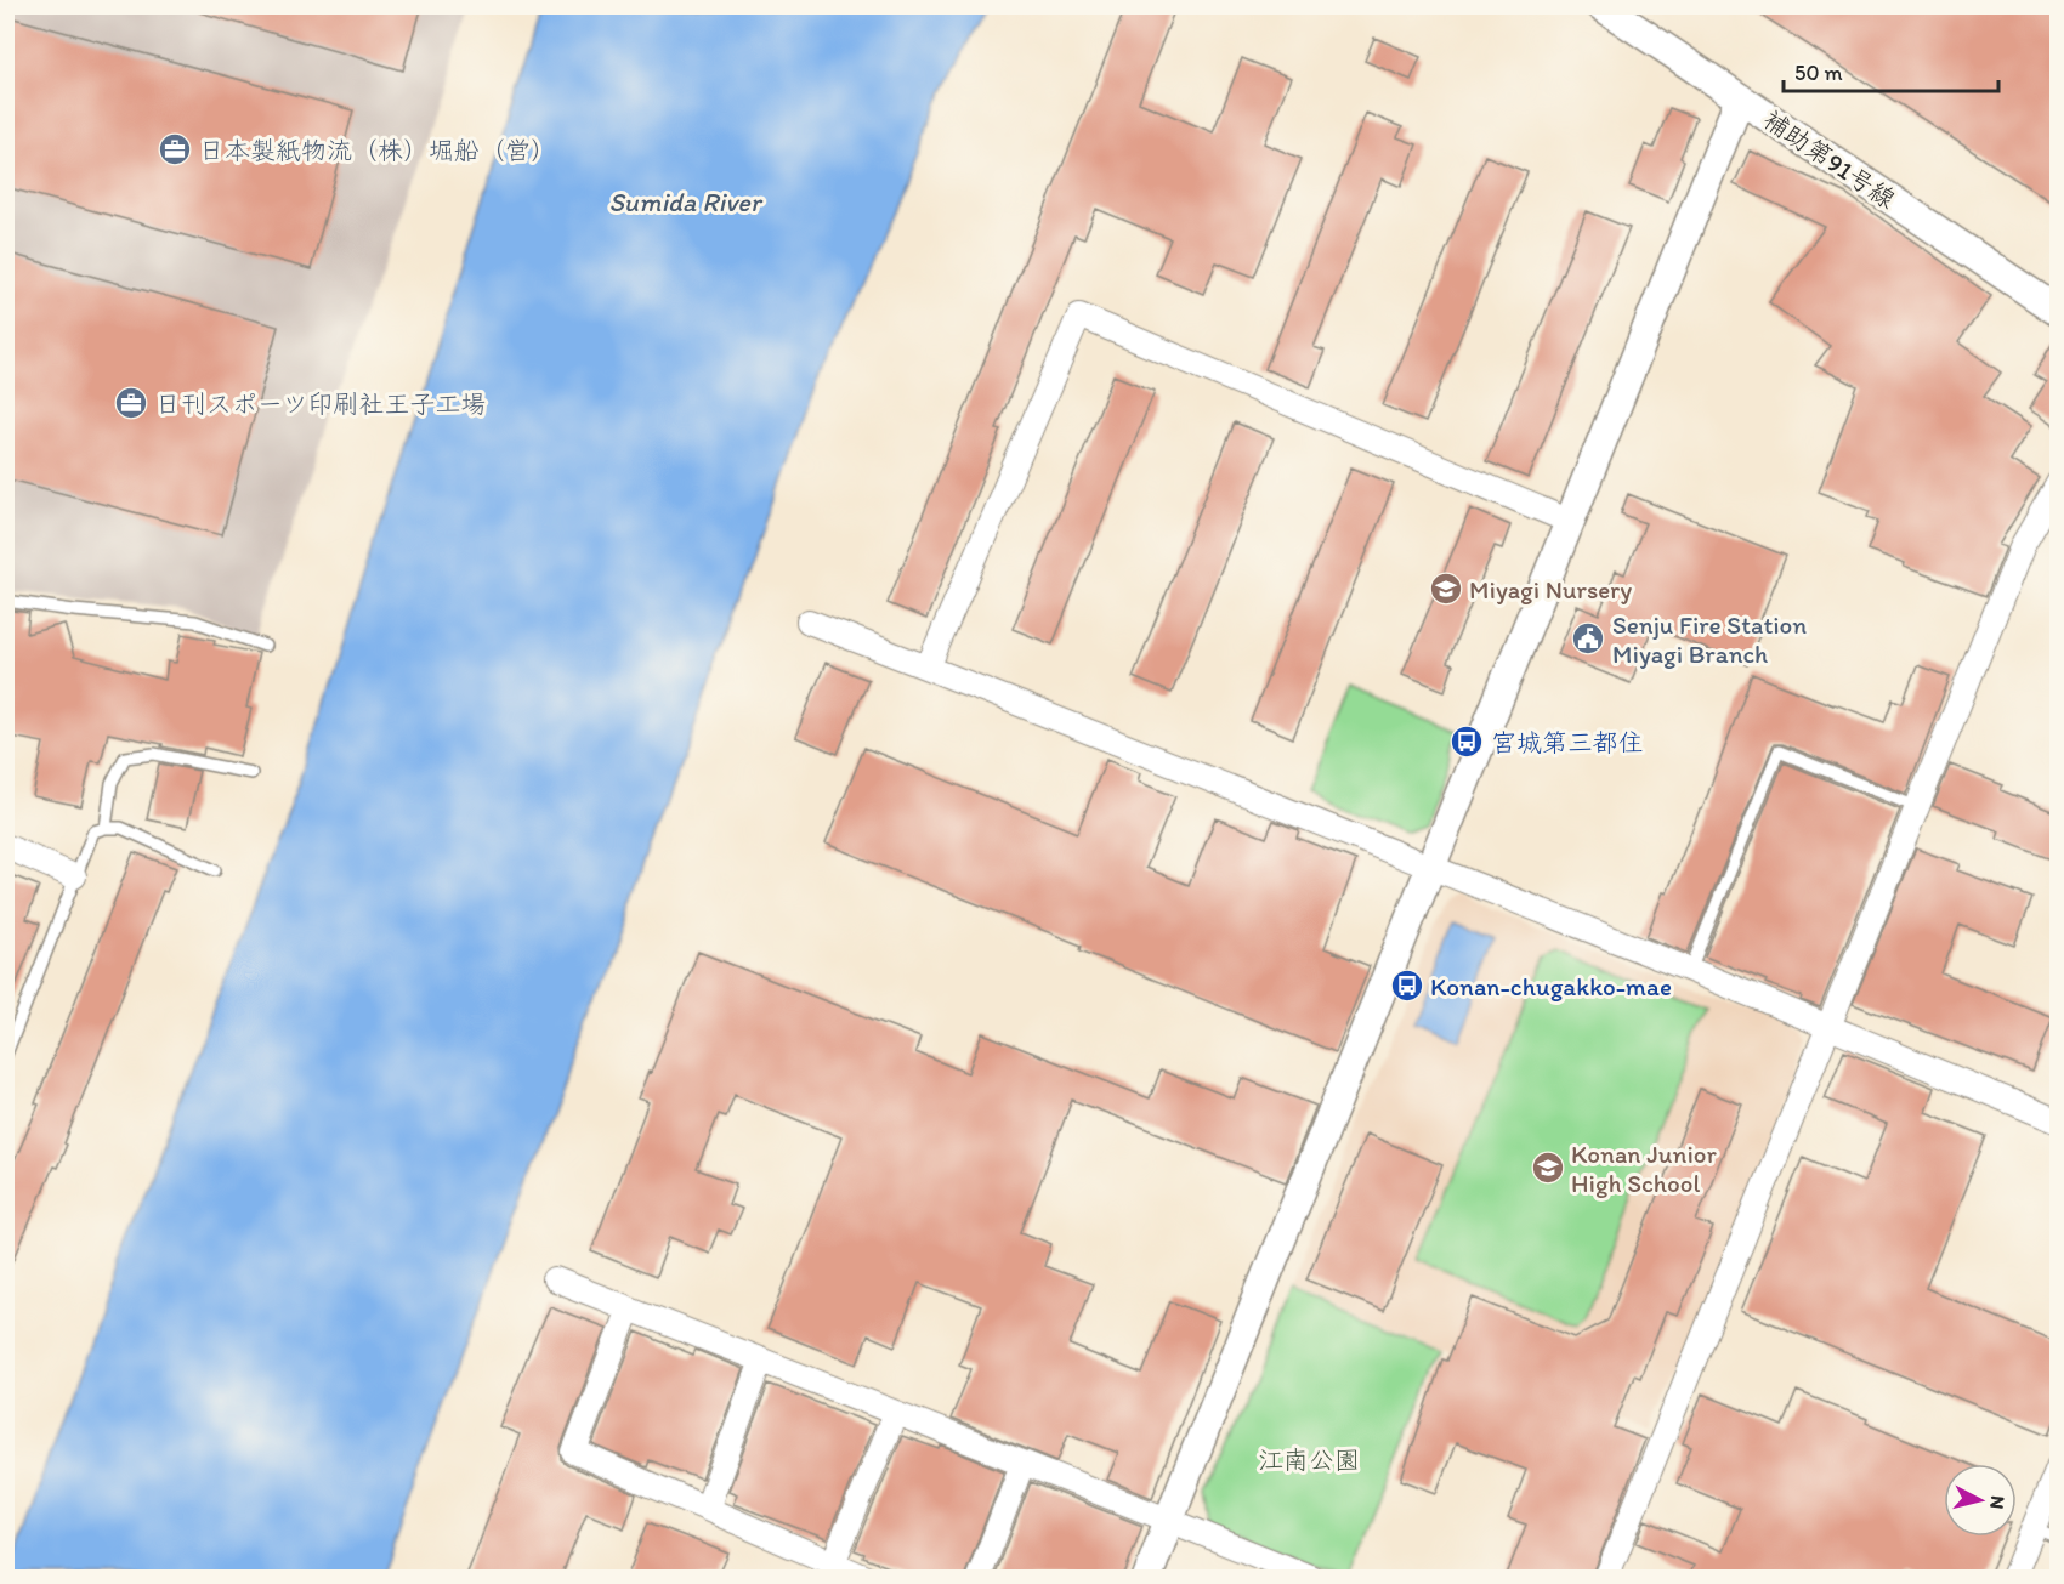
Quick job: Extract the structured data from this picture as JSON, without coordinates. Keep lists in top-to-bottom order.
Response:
{
  "streets": {
    "street": ["補助第91号線"]
  },
  "water": ["Sumida River"],
  "parks": ["江南公園"],
  "places": {
    "office": ["日本製紙物流（株）堀船（営）", "日刊スポーツ印刷社王子工場"],
    "school or university": ["Miyagi Nursery", "Konan Junior High School"],
    "public building": ["Senju Fire Station Miyagi Branch"],
    "bus stop": ["宮城第三都住", "Konan-chugakko-mae"]
  },
  "scale_bar": "50 m",
  "north": "right"
}
